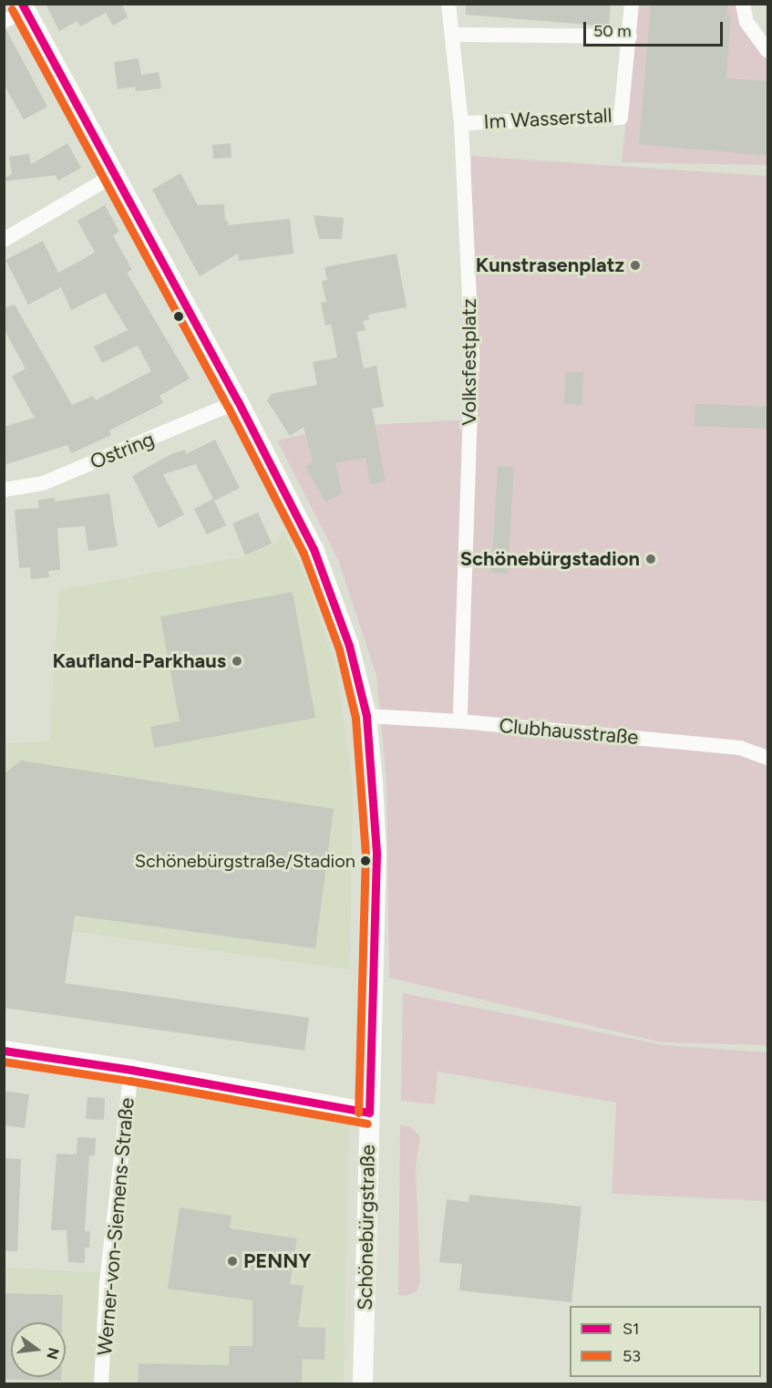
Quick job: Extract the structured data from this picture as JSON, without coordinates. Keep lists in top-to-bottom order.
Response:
{
  "streets": {
    "main road": ["Schönebürgstraße"],
    "street": [
      "Im Wasserstall",
      "Volksfestplatz",
      "Ostring",
      "Clubhausstraße",
      "Werner-von-Siemens-Straße"
    ]
  },
  "crossings": [
    ["Im Wasserstall", "Volksfestplatz"],
    ["Volksfestplatz", "Clubhausstraße"],
    ["Ostring", "Schönebürgstraße"],
    ["Clubhausstraße", "Schönebürgstraße"]
  ],
  "places": [
    "Kunstrasenplatz",
    "Schönebürgstadion",
    "Kaufland-Parkhaus",
    "Schönebürgstraße/Stadion",
    "PENNY"
  ],
  "lines": ["transit line S1", "transit line 53"],
  "legend": ["S1", "53"],
  "scale_bar": "50 m",
  "north": "right"
}
